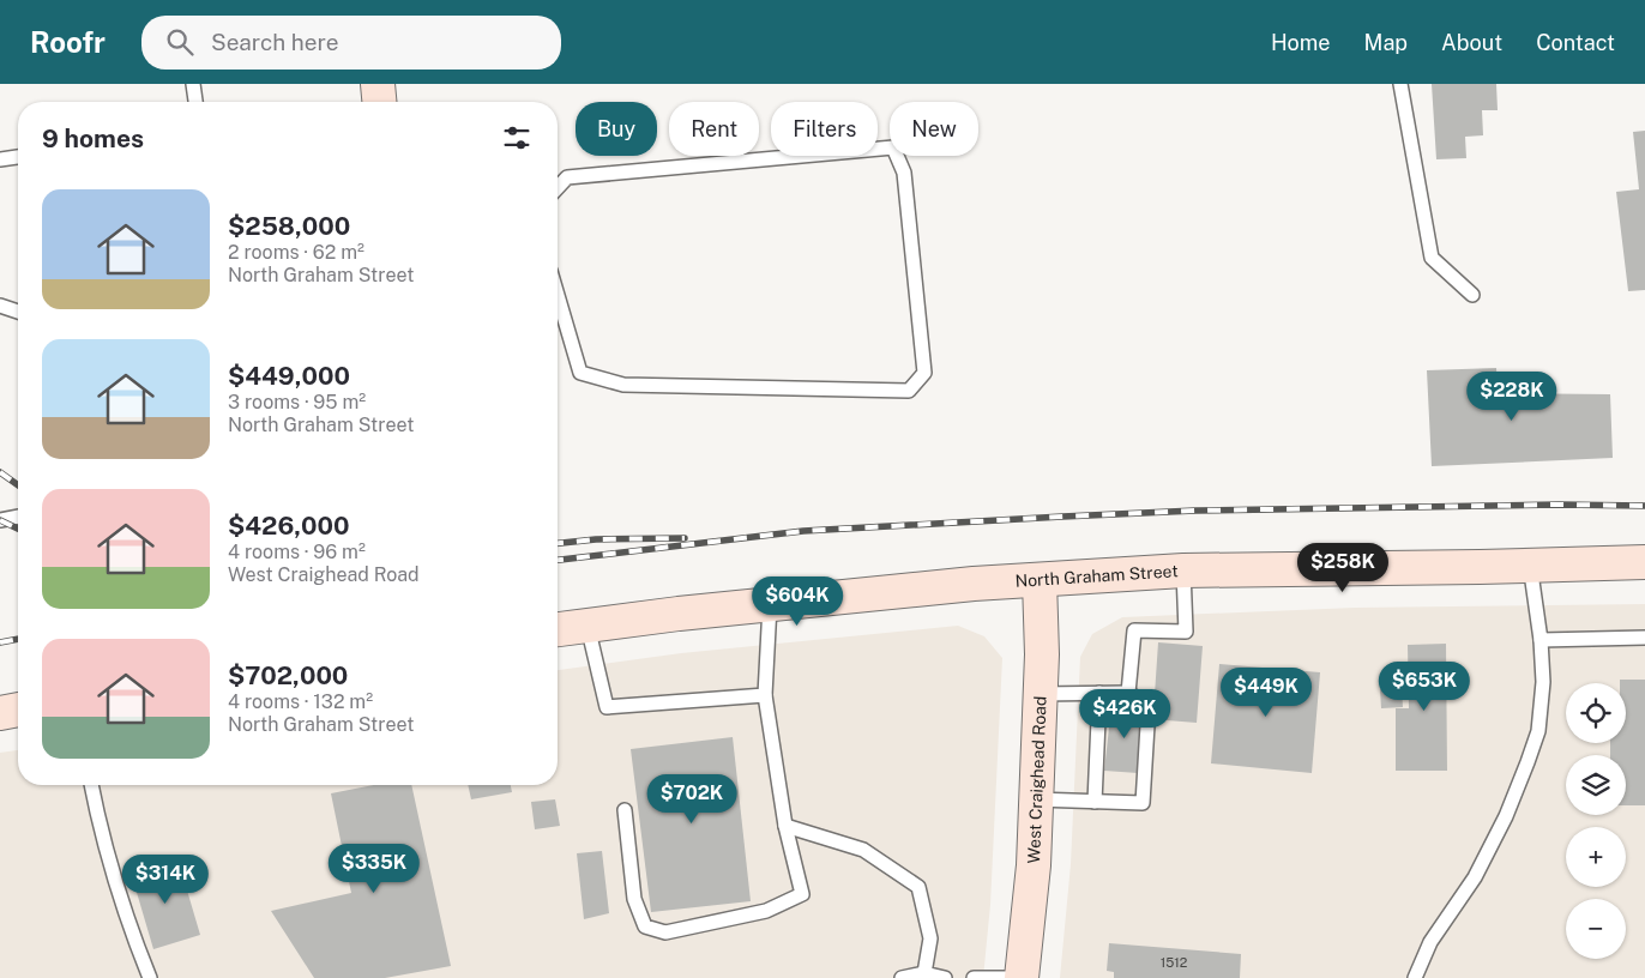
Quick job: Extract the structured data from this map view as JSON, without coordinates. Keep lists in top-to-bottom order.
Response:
{
  "streets": {
    "main road": ["North Graham Street", "West Craighead Road"]
  },
  "crossings": [
    ["North Graham Street", "West Craighead Road"]
  ],
  "house_numbers": ["1512"],
  "page": {
    "header": "Roofr",
    "search": "Search here",
    "nav": [
      "Home",
      "Map",
      "About",
      "Contact"
    ],
    "chip": [
      "Buy",
      "Rent",
      "Filters",
      "New"
    ],
    "heading": "9 homes",
    "list": [
      {
        "name": "$258,000",
        "note": "2 rooms · 62 m² · North Graham Street"
      },
      {
        "name": "$449,000",
        "note": "3 rooms · 95 m² · North Graham Street"
      },
      {
        "name": "$426,000",
        "note": "4 rooms · 96 m² · West Craighead Road"
      },
      {
        "name": "$702,000",
        "note": "4 rooms · 132 m² · North Graham Street"
      }
    ],
    "price": [
      "$228K",
      "$258K",
      "$604K",
      "$653K",
      "$449K",
      "$426K",
      "$702K",
      "$335K",
      "$314K"
    ],
    "map_buttons": ["+", "−"]
  }
}
